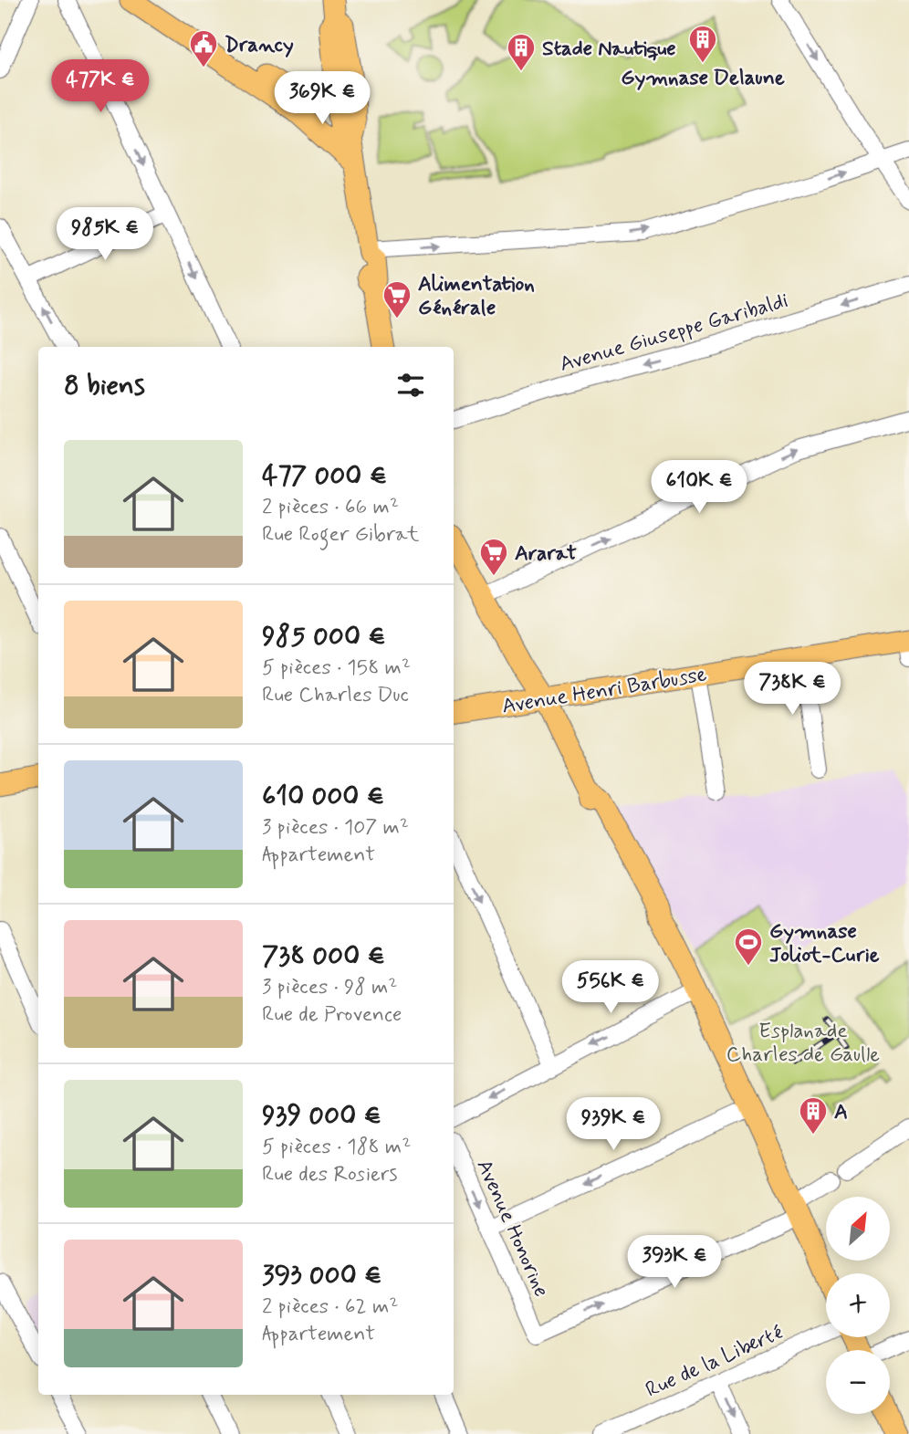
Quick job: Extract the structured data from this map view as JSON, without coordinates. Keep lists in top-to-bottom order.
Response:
{
  "streets": {
    "main road": ["Avenue Henri Barbusse"],
    "street": ["Avenue Giuseppe Garibaldi", "Avenue Honorine", "Rue de la Liberté"]
  },
  "parks": ["Esplanade Charles de Gaulle"],
  "places": {
    "building": ["Gymnase Delaune", "Stade Nautique", "A"],
    "public building": ["Drancy"],
    "supermarket": ["Alimentation Générale", "Ararat"],
    "sports": ["Gymnase Joliot-Curie"]
  },
  "north": "top right",
  "page": {
    "price": [
      "477K €",
      "369K €",
      "985K €",
      "610K €",
      "738K €",
      "556K €",
      "939K €",
      "393K €"
    ],
    "heading": "8 biens",
    "list": [
      {
        "name": "477 000 €",
        "note": "2 pièces · 66 m² · Rue Roger Gibrat"
      },
      {
        "name": "985 000 €",
        "note": "5 pièces · 158 m² · Rue Charles Duc"
      },
      {
        "name": "610 000 €",
        "note": "3 pièces · 107 m² · Appartement"
      },
      {
        "name": "738 000 €",
        "note": "3 pièces · 98 m² · Rue de Provence"
      },
      {
        "name": "939 000 €",
        "note": "5 pièces · 188 m² · Rue des Rosiers"
      },
      {
        "name": "393 000 €",
        "note": "2 pièces · 62 m² · Appartement"
      }
    ],
    "map_buttons": ["+", "−"]
  }
}
